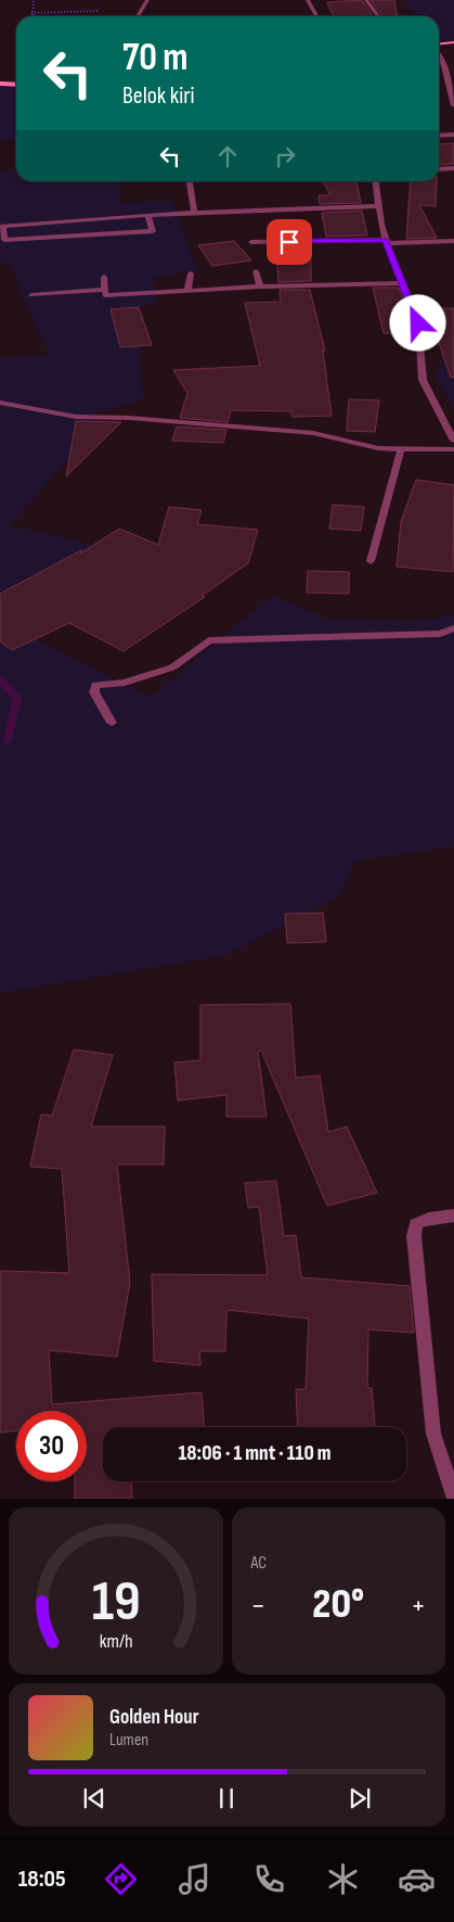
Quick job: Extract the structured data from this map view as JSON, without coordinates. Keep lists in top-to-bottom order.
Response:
{
  "page": {
    "turn": ["70 m", "Belok kiri"],
    "limit": "30",
    "trip": "18:06 · 1 mnt · 110 m",
    "tile": "AC",
    "heat": ["−", "20°", "+"],
    "song": ["Golden Hour", "Lumen"],
    "tabs": "18:05",
    "gauge": ["19", "km/h"]
  }
}
